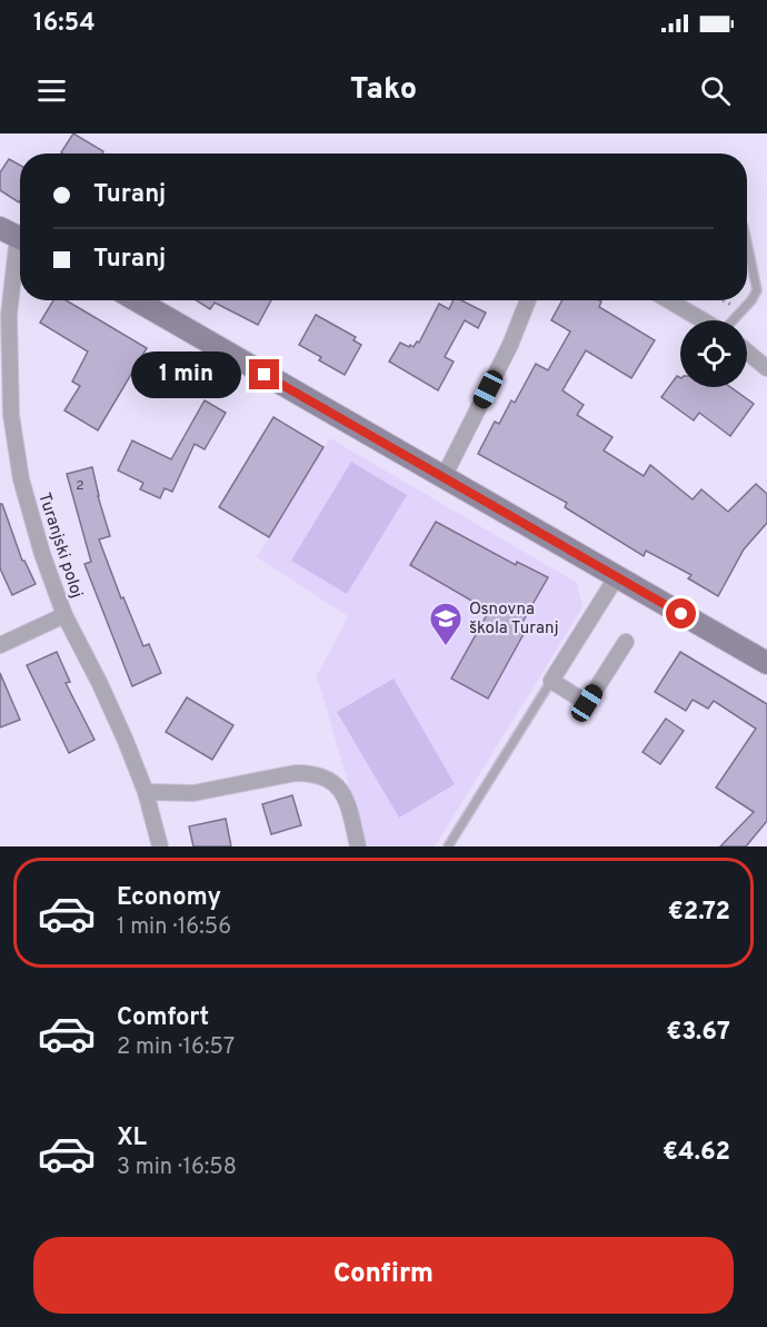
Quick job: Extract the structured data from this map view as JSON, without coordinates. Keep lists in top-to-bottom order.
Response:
{
  "streets": {
    "street": ["Turanjski poloj"]
  },
  "places": {
    "school or university": ["Osnovna škola Turanj"]
  },
  "house_numbers": ["2"],
  "page": {
    "status": "16:54",
    "header": "Tako",
    "banner": ["Turanj", "Turanj"],
    "bubble": "1 min",
    "list": [
      {
        "name": "Economy",
        "note": "1 min · 16:56",
        "value": "€2.72"
      },
      {
        "name": "Comfort",
        "note": "2 min · 16:57",
        "value": "€3.67"
      },
      {
        "name": "XL",
        "note": "3 min · 16:58",
        "value": "€4.62"
      }
    ],
    "buttons": "Confirm"
  }
}
